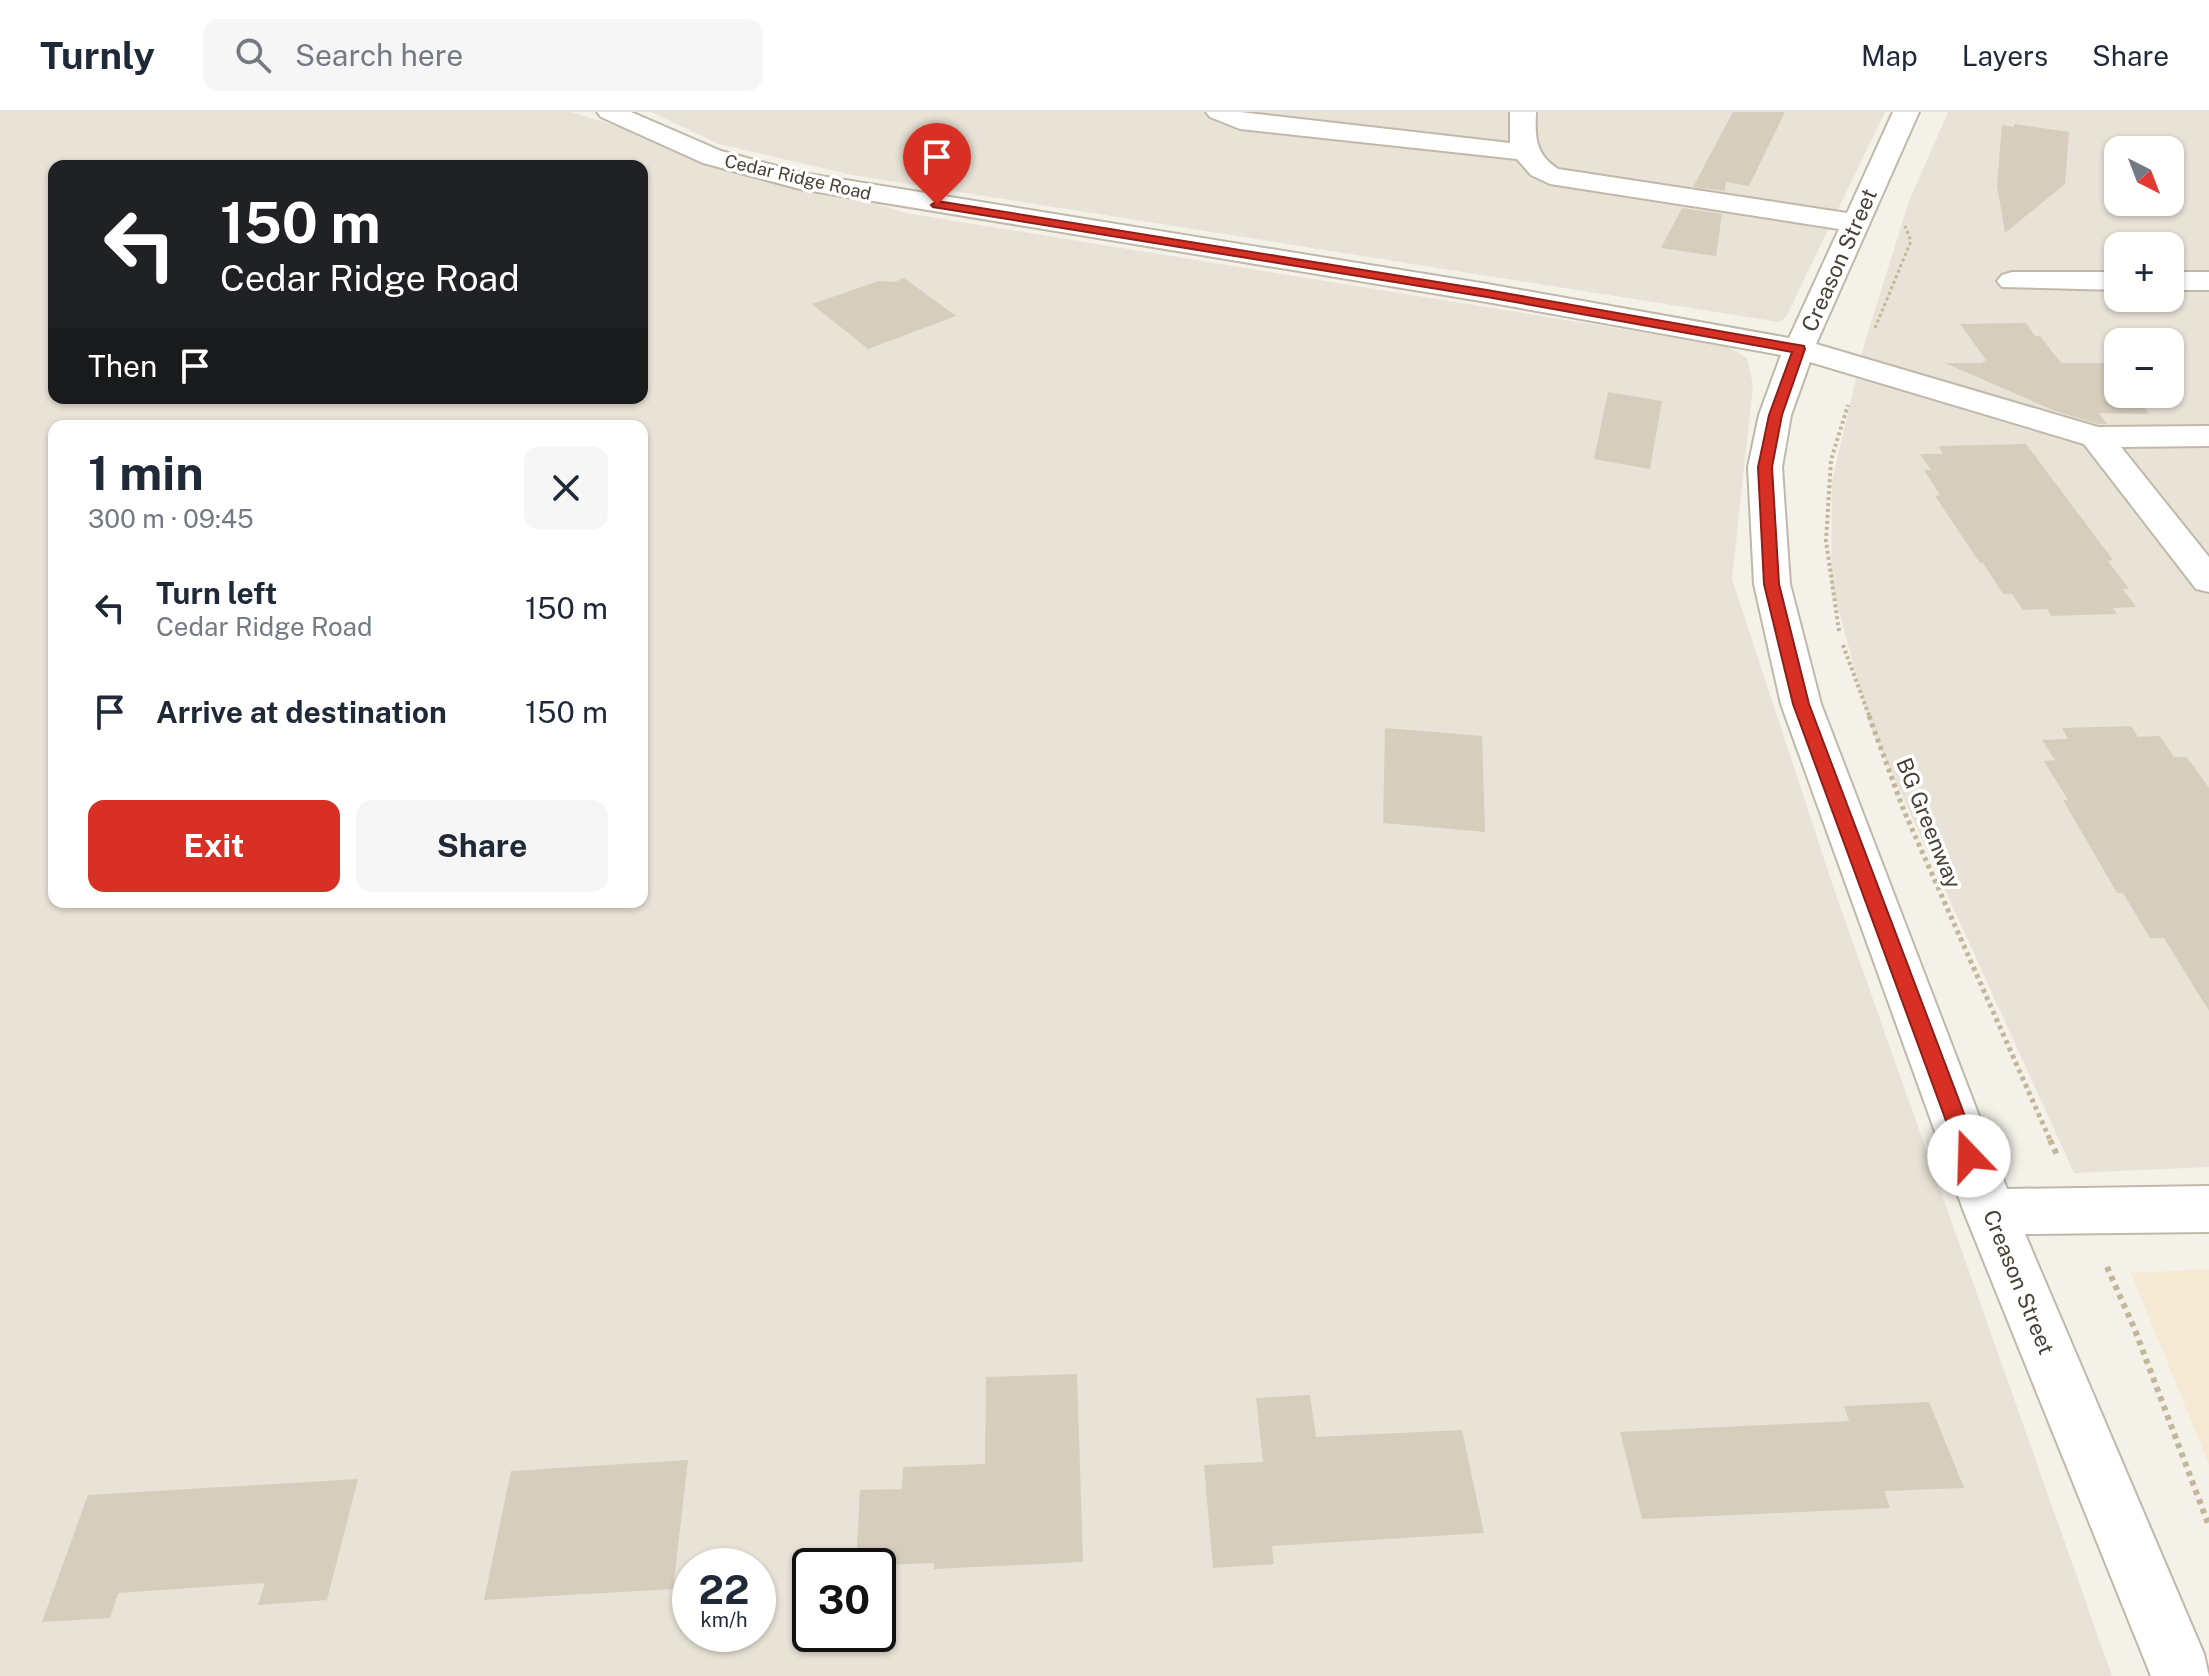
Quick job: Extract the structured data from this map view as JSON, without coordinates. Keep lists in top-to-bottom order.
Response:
{
  "streets": {
    "street": ["Cedar Ridge Road", "Creason Street"],
    "path": ["BG Greenway"]
  },
  "crossings": [
    ["Cedar Ridge Road", "Creason Street"],
    ["Cedar Ridge Road", "BG Greenway"]
  ],
  "north": "bottom right",
  "page": {
    "header": "Turnly",
    "search": "Search here",
    "nav": ["Map", "Layers", "Share"],
    "map_buttons": ["+", "−"],
    "turn": ["150 m", "Cedar Ridge Road"],
    "then": "Then",
    "heading": ["1 min", "300 m · 09:45"],
    "list": [
      {
        "name": "Turn left",
        "note": "Cedar Ridge Road",
        "value": "150 m"
      },
      {
        "name": "Arrive at destination",
        "value": "150 m"
      }
    ],
    "buttons": ["Exit", "Share"],
    "speed": "22 km/h",
    "limit": "30"
  }
}
